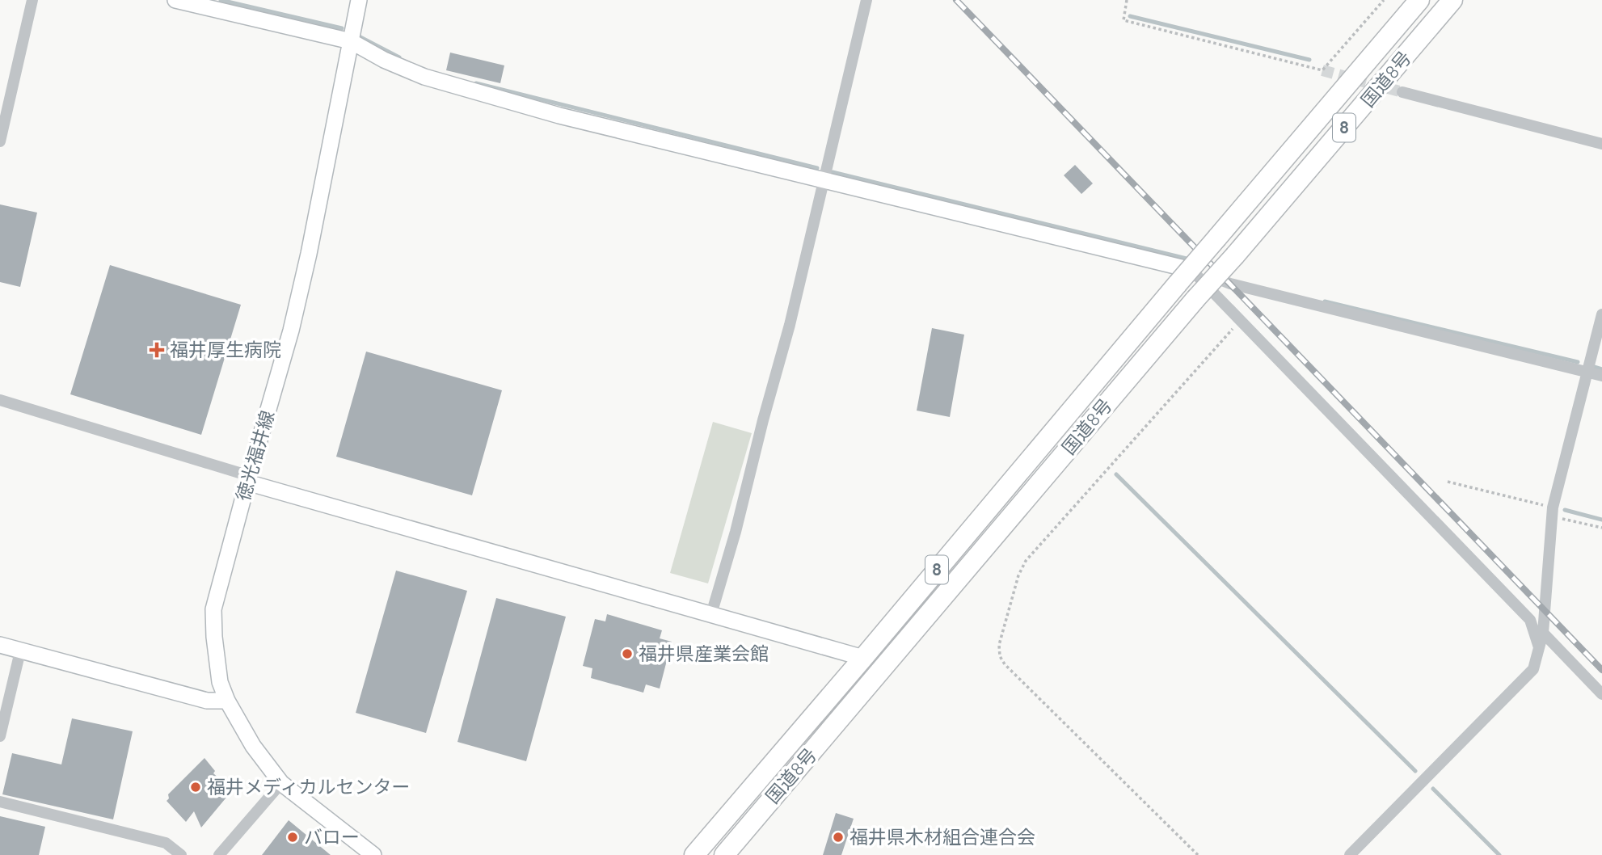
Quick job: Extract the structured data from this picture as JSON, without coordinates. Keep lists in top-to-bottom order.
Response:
{
  "streets": {
    "highway": ["国道8号", "8"],
    "street": ["徳光福井線"]
  },
  "places": {
    "health": ["福井厚生病院"],
    "other": [
      "福井県産業会館",
      "福井メディカルセンター",
      "バロー",
      "福井県木材組合連合会"
    ]
  }
}
